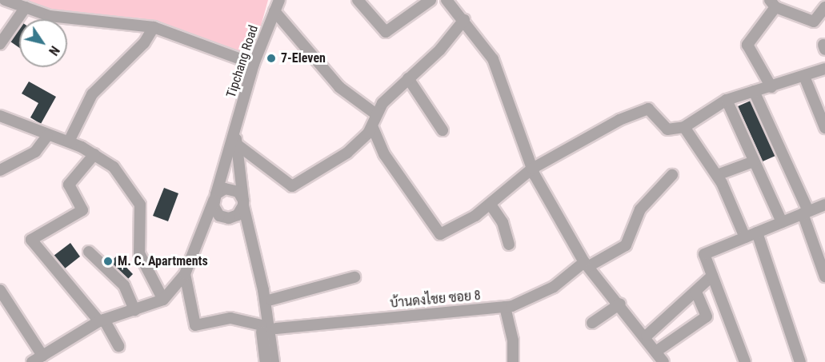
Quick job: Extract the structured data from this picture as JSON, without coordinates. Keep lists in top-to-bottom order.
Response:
{
  "streets": {
    "street": ["Tipchang Road", "บ้านดงไชย ซอย 8"]
  },
  "crossings": [
    ["Tipchang Road", "บ้านดงไชย ซอย 8"]
  ],
  "places": ["7-Eleven", "M. C. Apartments"],
  "north": "bottom right"
}
